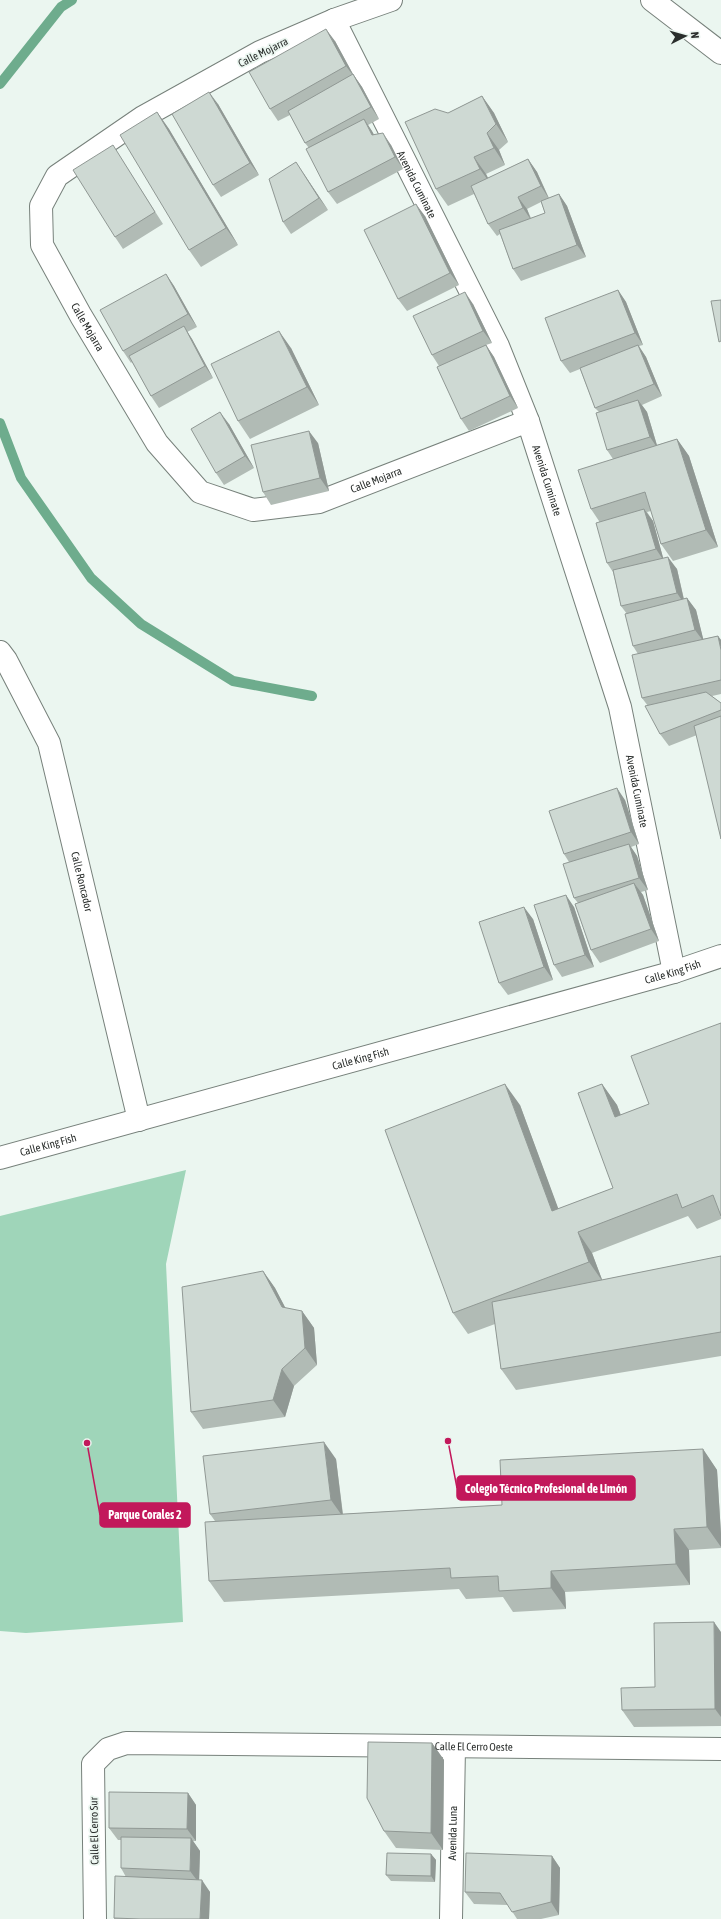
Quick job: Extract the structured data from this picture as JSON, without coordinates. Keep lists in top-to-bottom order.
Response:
{
  "streets": {
    "street": [
      "Calle Mojarra",
      "Avenida Cuminate",
      "Calle Roncador",
      "Calle King Fish",
      "Calle El Cerro Oeste",
      "Calle El Cerro Sur",
      "Avenida Luna"
    ]
  },
  "crossings": [
    ["Calle Mojarra", "Avenida Cuminate"],
    ["Avenida Cuminate", "Calle King Fish"],
    ["Calle Roncador", "Calle King Fish"],
    ["Calle El Cerro Oeste", "Calle El Cerro Sur"],
    ["Calle El Cerro Oeste", "Avenida Luna"]
  ],
  "places": ["Colegio Técnico Profesional de Limón", "Parque Corales 2"],
  "north": "right"
}
